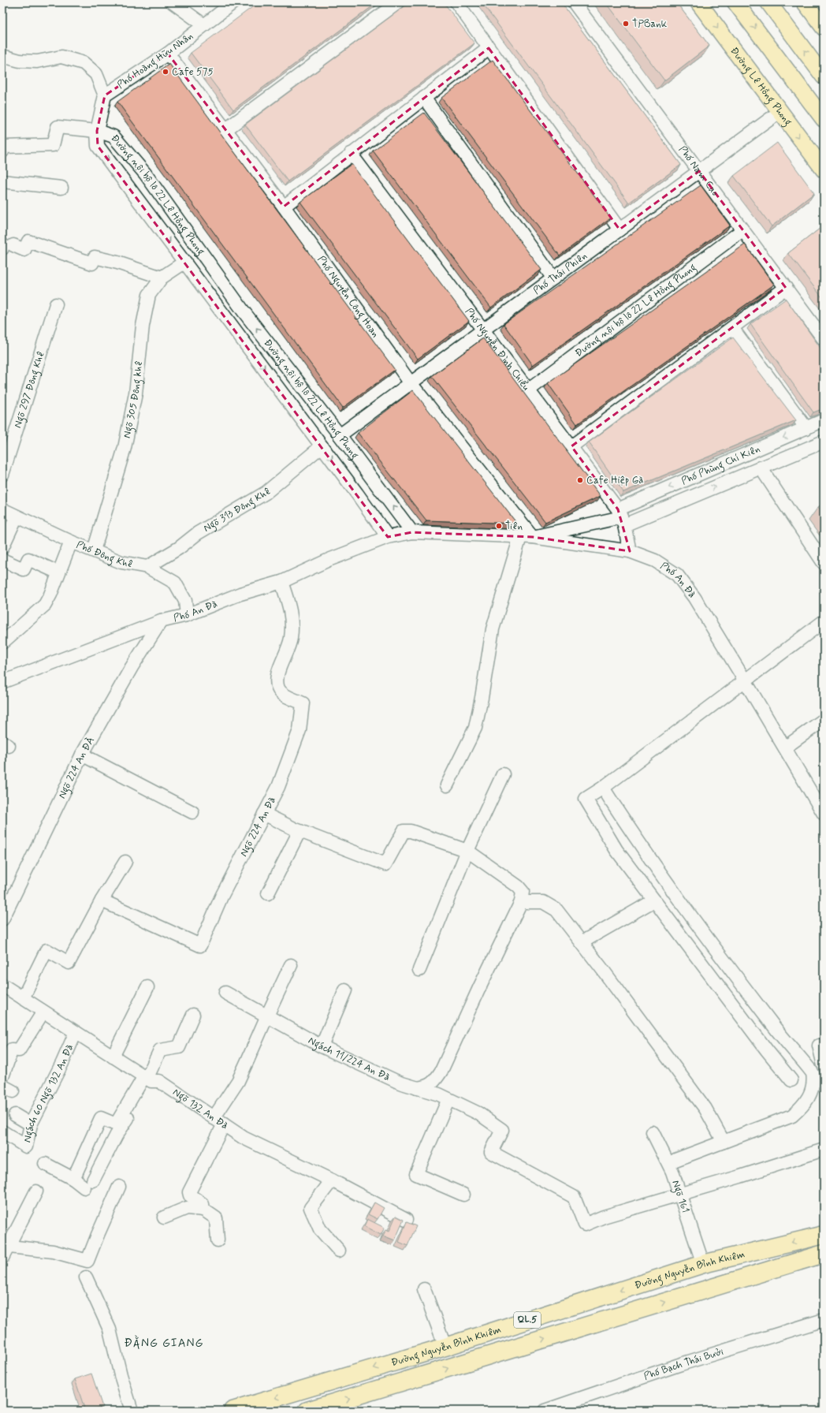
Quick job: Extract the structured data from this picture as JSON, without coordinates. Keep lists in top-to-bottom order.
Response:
{
  "streets": {
    "highway": ["Đường Nguyễn Bỉnh Khiêm", "QL.5"],
    "main road": ["Đường Lê Hồng Phong"],
    "street": [
      "Phố Hoàng Hữu Nhân",
      "Phố Nam Cao",
      "Đường nội bộ lô 22 Lê Hồng Phong",
      "Phố Thái Phiên",
      "Phố Nguyễn Công Hoan",
      "Phố Nguyễn Đình Chiểu",
      "Ngõ 297 Đông Khê",
      "Ngõ 305 Đông khê",
      "Phố Phùng Chí Kiên",
      "Ngõ 313 Đông Khê",
      "Phố Đông Khê",
      "Phố An Đà",
      "Ngõ 224 An ĐÀ",
      "Ngõ 224 An Đà",
      "Ngách 11/224 An Đà",
      "Ngách 60 Ngõ 132 An Đà",
      "Ngõ 132 An Đà",
      "Ngõ 161",
      "Phố Bạch Thái Bưởi"
    ]
  },
  "crossings": [
    ["Phố Hoàng Hữu Nhân", "Phố Nguyễn Công Hoan"],
    ["Đường Lê Hồng Phong", "Phố Thái Phiên"],
    ["Phố Nam Cao", "Đường nội bộ lô 22 Lê Hồng Phong"],
    ["Phố Nam Cao", "Phố Thái Phiên"],
    ["Đường nội bộ lô 22 Lê Hồng Phong", "Phố Thái Phiên"],
    ["Đường nội bộ lô 22 Lê Hồng Phong", "Phố Nguyễn Đình Chiểu"],
    ["Đường nội bộ lô 22 Lê Hồng Phong", "Ngõ 305 Đông khê"],
    ["Đường nội bộ lô 22 Lê Hồng Phong", "Ngõ 313 Đông Khê"],
    ["Đường nội bộ lô 22 Lê Hồng Phong", "Phố An Đà"],
    ["Phố Thái Phiên", "Phố Nguyễn Công Hoan"],
    ["Phố Thái Phiên", "Phố Nguyễn Đình Chiểu"],
    ["Phố Nguyễn Công Hoan", "Phố An Đà"],
    ["Phố Nguyễn Đình Chiểu", "Phố Phùng Chí Kiên"],
    ["Phố Nguyễn Đình Chiểu", "Phố An Đà"],
    ["Ngõ 305 Đông khê", "Phố Đông Khê"],
    ["Ngõ 313 Đông Khê", "Phố Đông Khê"],
    ["Phố Đông Khê", "Phố An Đà"],
    ["Phố An Đà", "Ngõ 224 An ĐÀ"],
    ["Phố An Đà", "Ngõ 224 An Đà"],
    ["Ngách 11/224 An Đà", "Ngõ 161"],
    ["Ngách 60 Ngõ 132 An Đà", "Ngõ 132 An Đà"],
    ["Ngõ 161", "Đường Nguyễn Bỉnh Khiêm"]
  ],
  "districts": ["ĐẰNG GIANG"],
  "places": [
    "TPBank",
    "Cafe 575",
    "Cafe Hiệp Gà",
    "Tiên"
  ]
}
